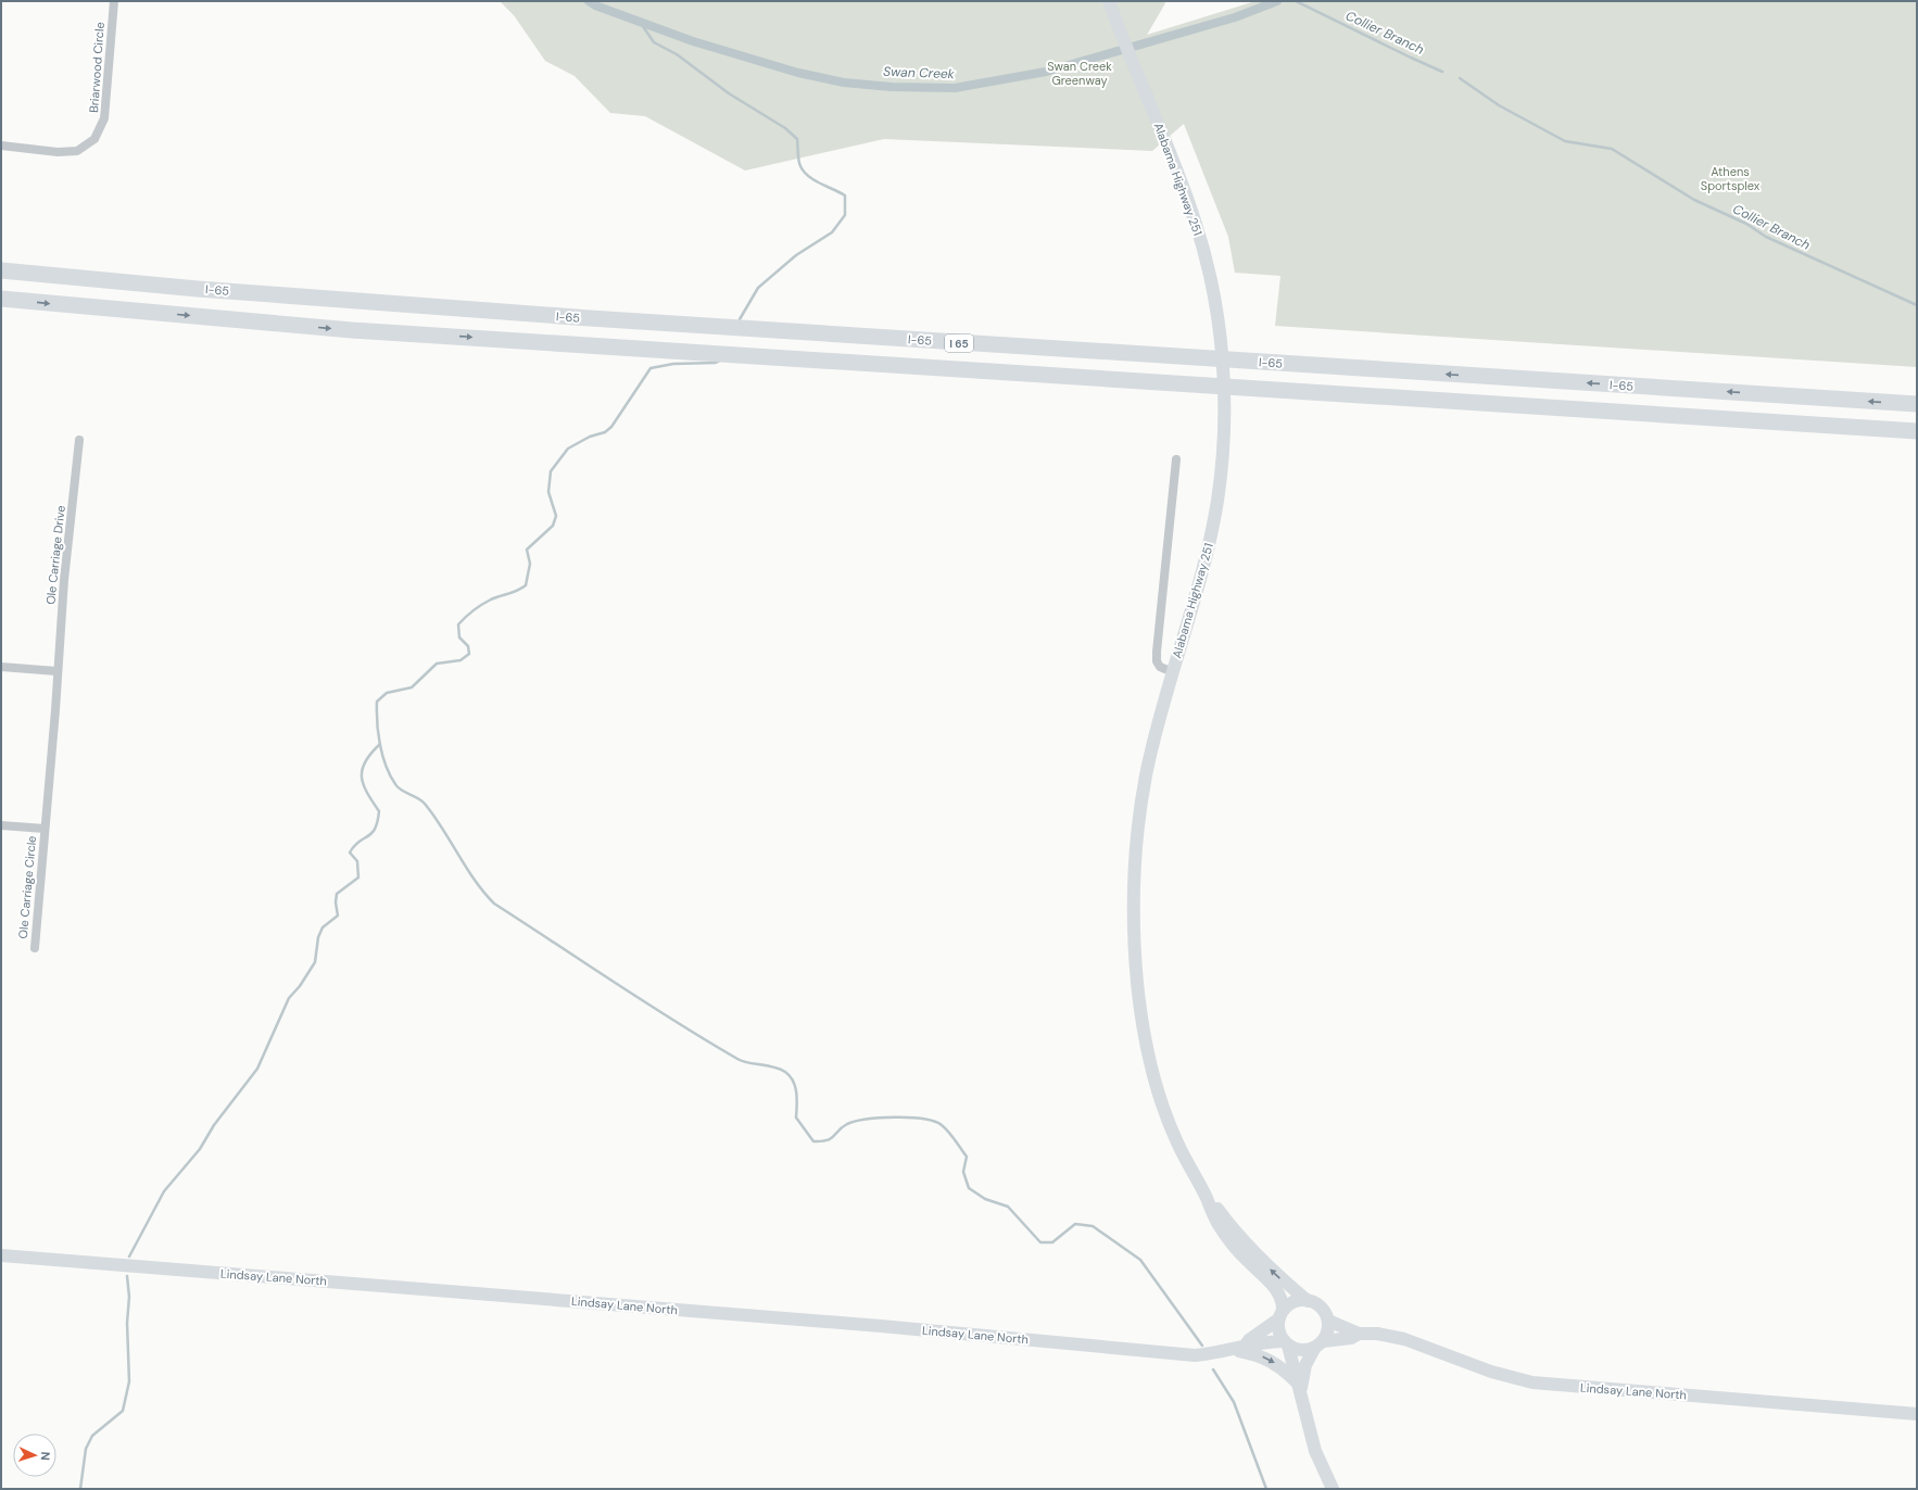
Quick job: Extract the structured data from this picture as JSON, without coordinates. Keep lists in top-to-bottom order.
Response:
{
  "streets": {
    "highway": ["I-65", "I 65"],
    "street": [
      "Briarwood Circle",
      "Alabama Highway 251",
      "Ole Carriage Drive",
      "Ole Carriage Circle",
      "Lindsay Lane North"
    ]
  },
  "crossings": [
    ["Alabama Highway 251", "Lindsay Lane North"],
    ["Ole Carriage Drive", "Ole Carriage Circle"]
  ],
  "water": ["Collier Branch", "Swan Creek"],
  "parks": ["Swan Creek Greenway", "Athens Sportsplex"],
  "north": "right"
}
